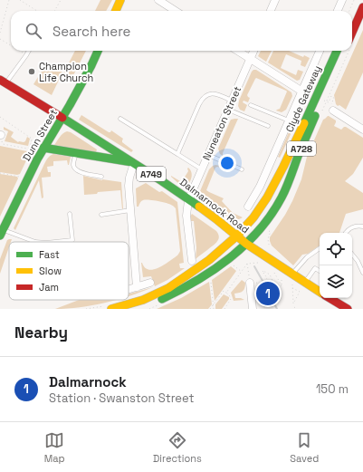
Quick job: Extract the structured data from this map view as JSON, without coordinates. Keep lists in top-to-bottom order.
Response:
{
  "streets": {
    "main road": [
      "Clyde Gateway",
      "Dunn Street",
      "A728",
      "A749",
      "Dalmarnock Road"
    ],
    "street": ["Nuneaton Street"]
  },
  "crossings": [
    ["Clyde Gateway", "Dalmarnock Road"],
    ["Nuneaton Street", "Dalmarnock Road"],
    ["Dunn Street", "Dalmarnock Road"]
  ],
  "places": ["Champion Life Church"],
  "legend": ["Fast", "Slow", "Jam"],
  "page": {
    "search": "Search here",
    "pins": "1",
    "heading": "Nearby",
    "list": [
      {
        "mark": "1",
        "name": "Dalmarnock",
        "note": "Station · Swanston Street",
        "value": "150 m"
      }
    ],
    "nav": ["Map", "Directions", "Saved"]
  }
}
